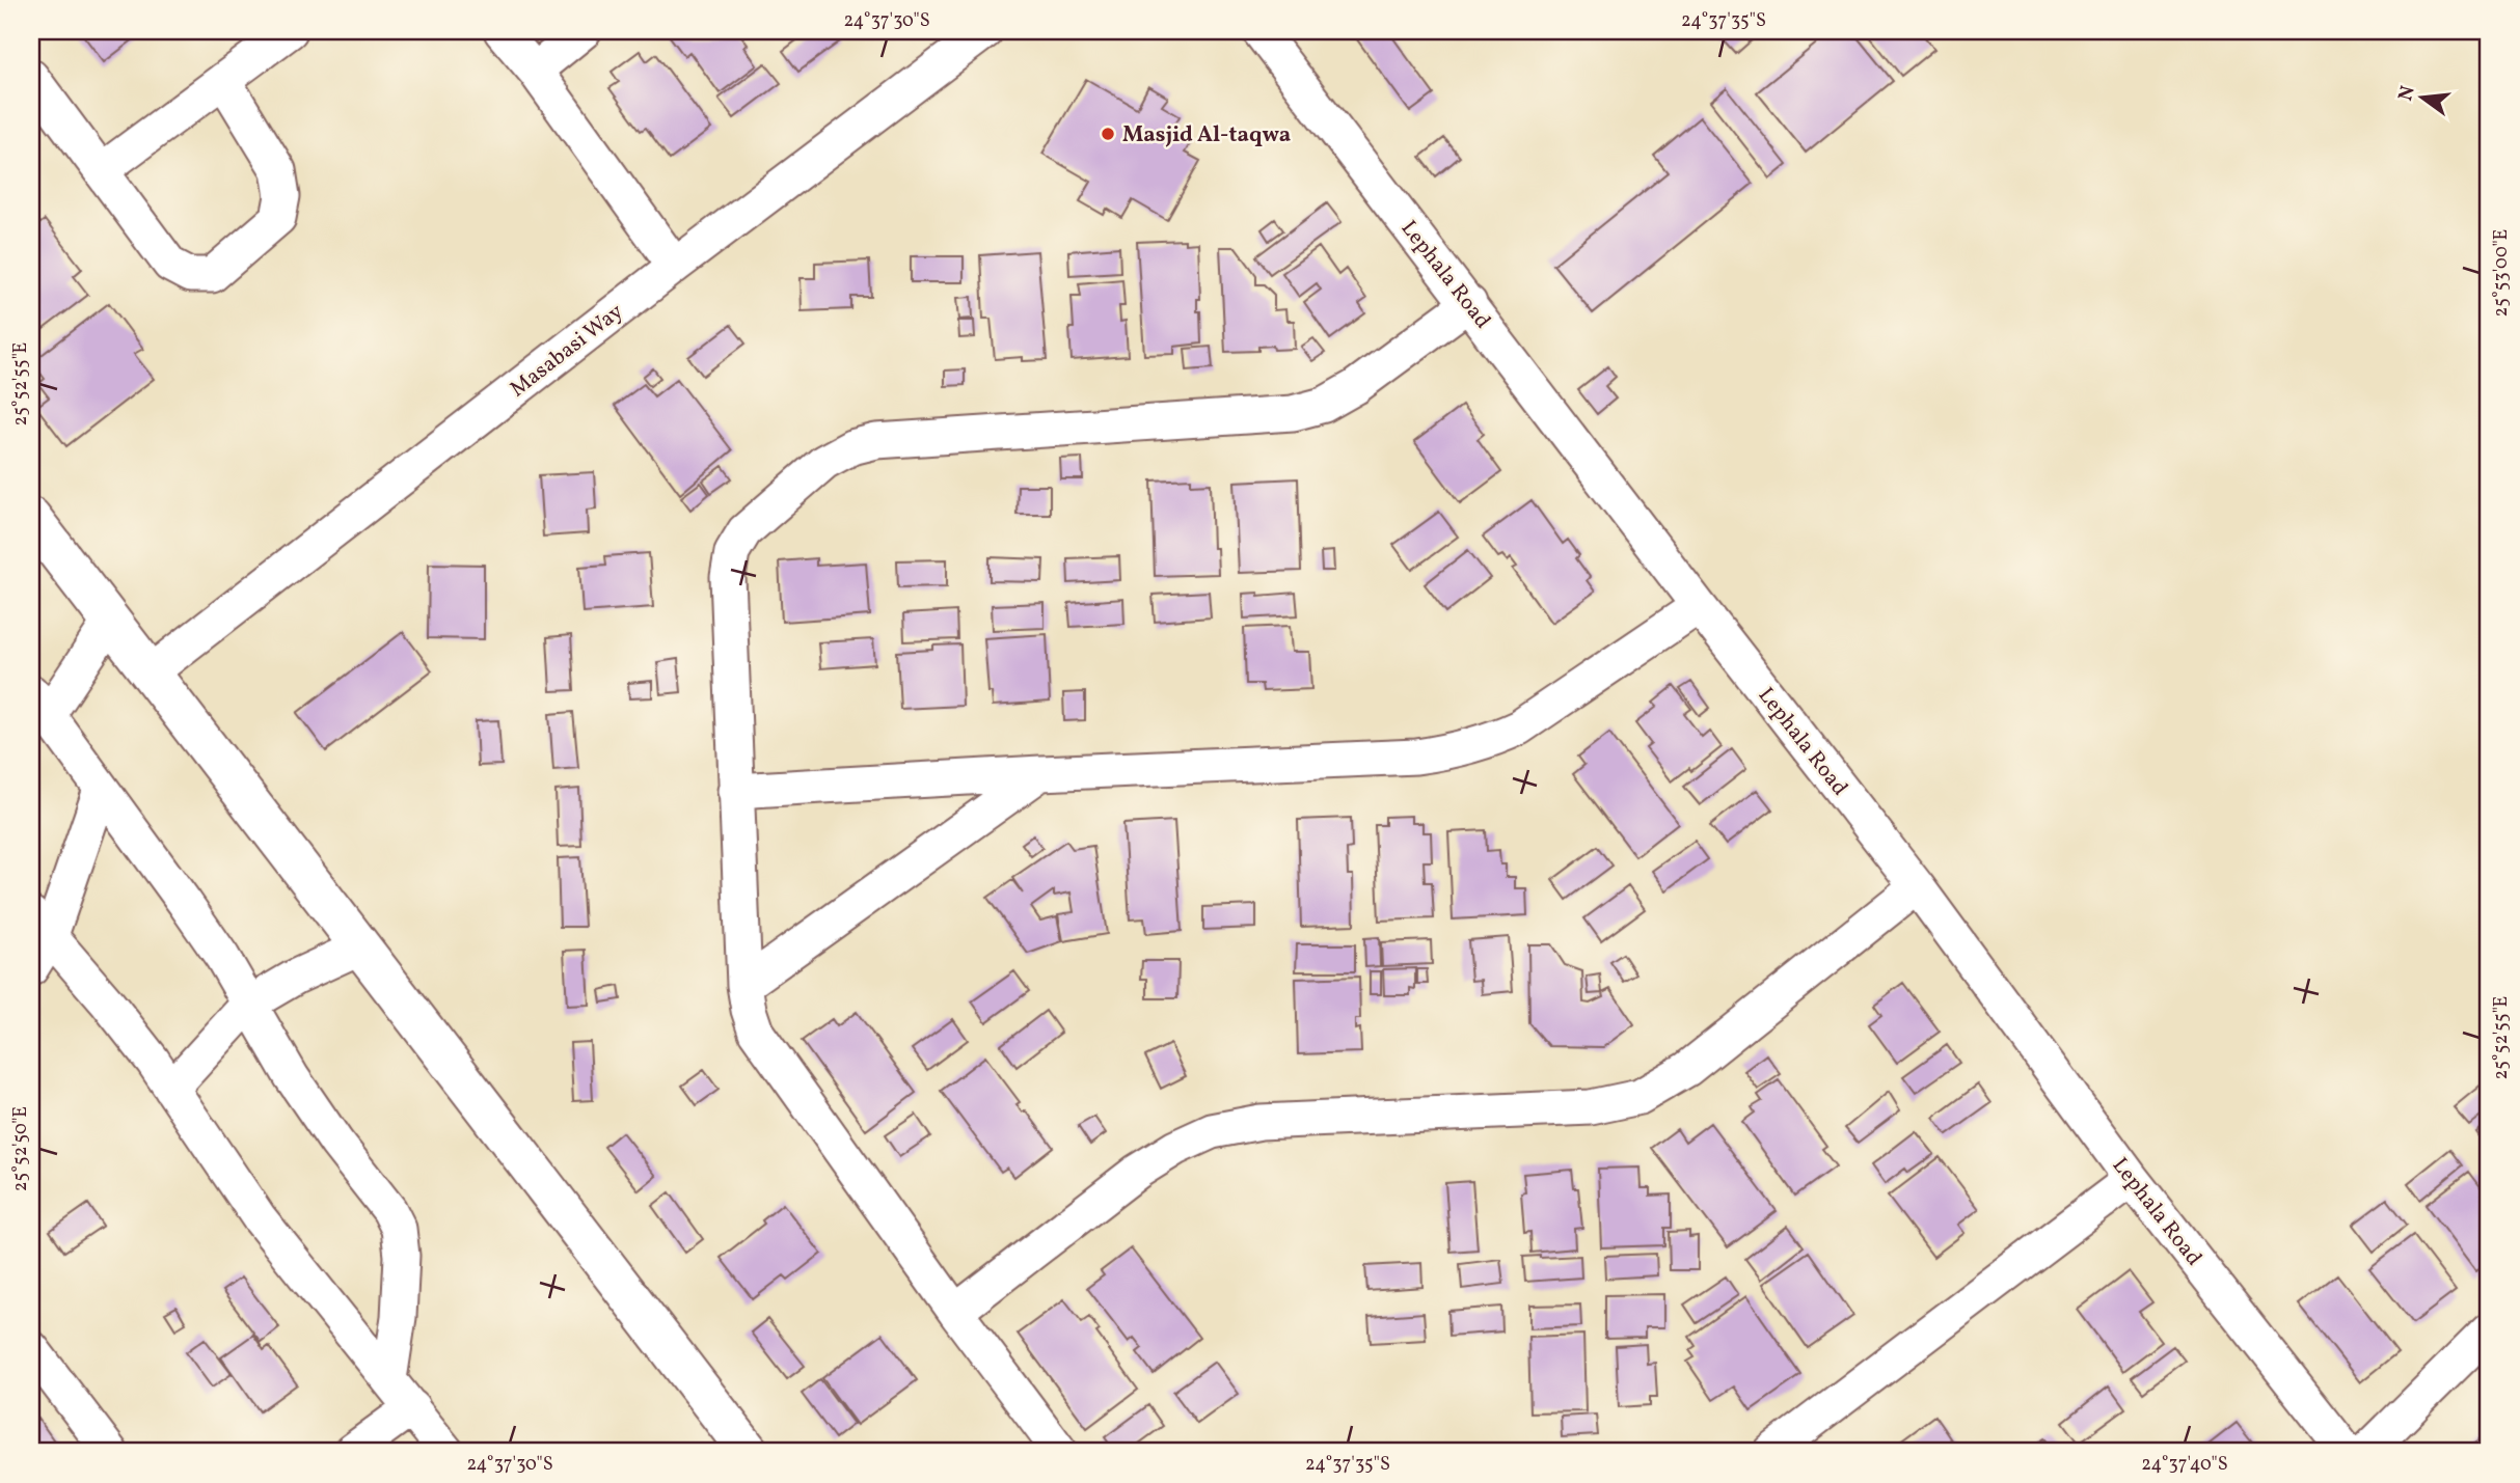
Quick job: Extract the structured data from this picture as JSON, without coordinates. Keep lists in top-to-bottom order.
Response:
{
  "streets": {
    "street": ["Lephala Road", "Masabasi Way"]
  },
  "places": ["Masjid Al-taqwa"],
  "north": "left",
  "coordinates": [
    "24°37'30\"S",
    "24°37'35\"S",
    "25°53'00\"E",
    "25°52'55\"E",
    "25°52'50\"E",
    "24°37'40\"S"
  ]
}
